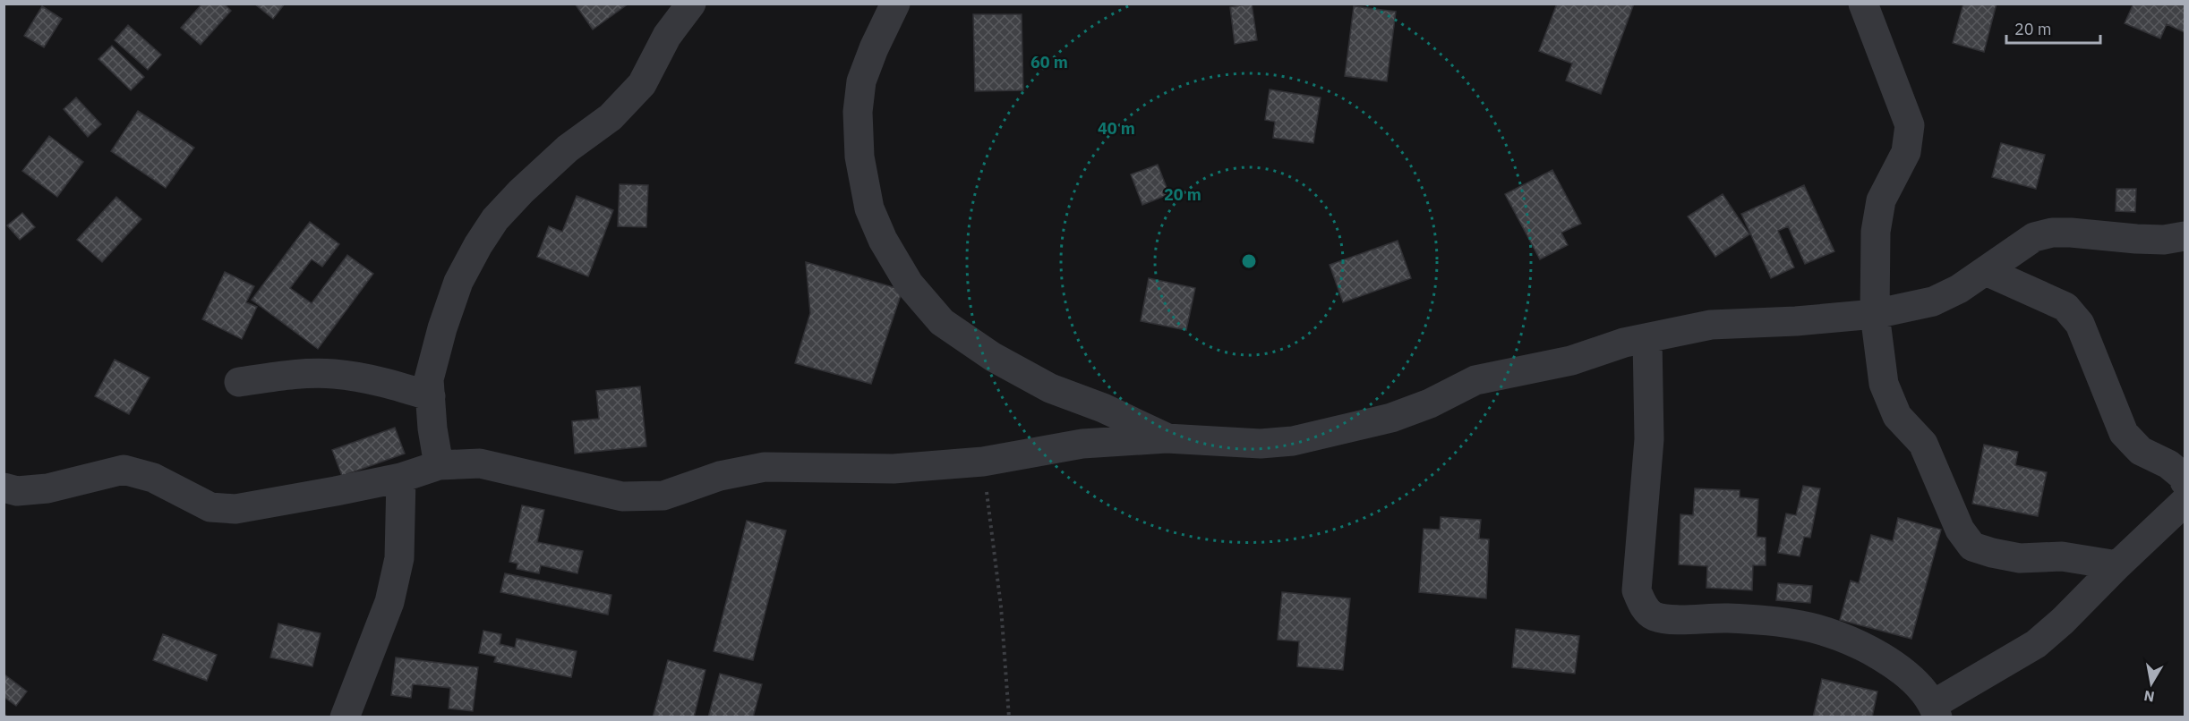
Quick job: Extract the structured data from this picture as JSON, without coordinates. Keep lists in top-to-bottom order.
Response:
{
  "scale_bar": "20 m",
  "north": "bottom",
  "rings": ["60 m", "40 m", "20 m"]
}
